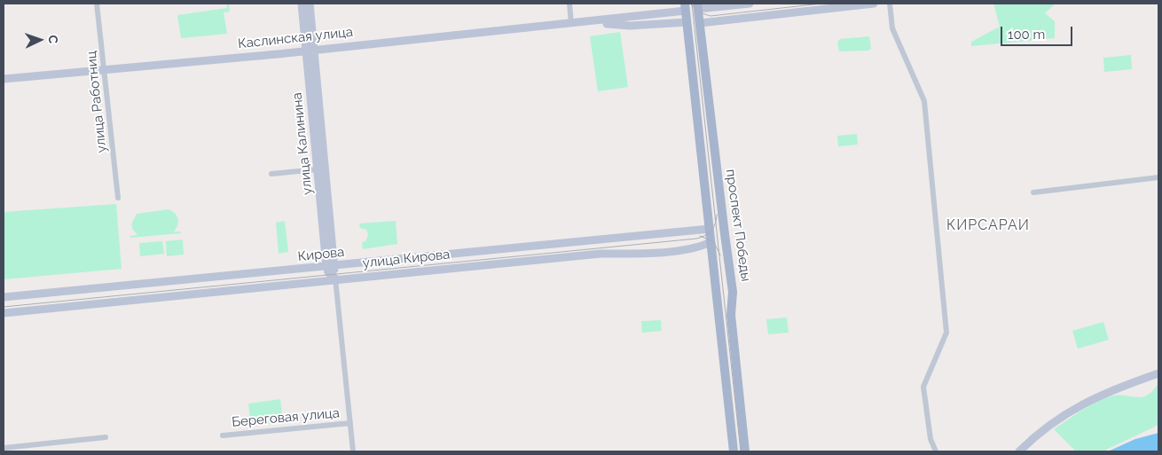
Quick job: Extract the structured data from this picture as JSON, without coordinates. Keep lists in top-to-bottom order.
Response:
{
  "streets": {
    "main road": [
      "Каслинская улица",
      "улица Калинина",
      "проспект Победы",
      "Кирова",
      "улица Кирова"
    ],
    "street": ["улица Работниц", "Береговая улица"]
  },
  "crossings": [
    ["Каслинская улица", "улица Работниц"],
    ["Каслинская улица", "улица Калинина"],
    ["Каслинская улица", "проспект Победы"],
    ["улица Калинина", "Кирова"],
    ["улица Калинина", "улица Кирова"],
    ["улица Калинина", "Береговая улица"],
    ["проспект Победы", "улица Кирова"]
  ],
  "districts": ["КИРСАРАИ"],
  "scale_bar": "100 m",
  "north": "right"
}
